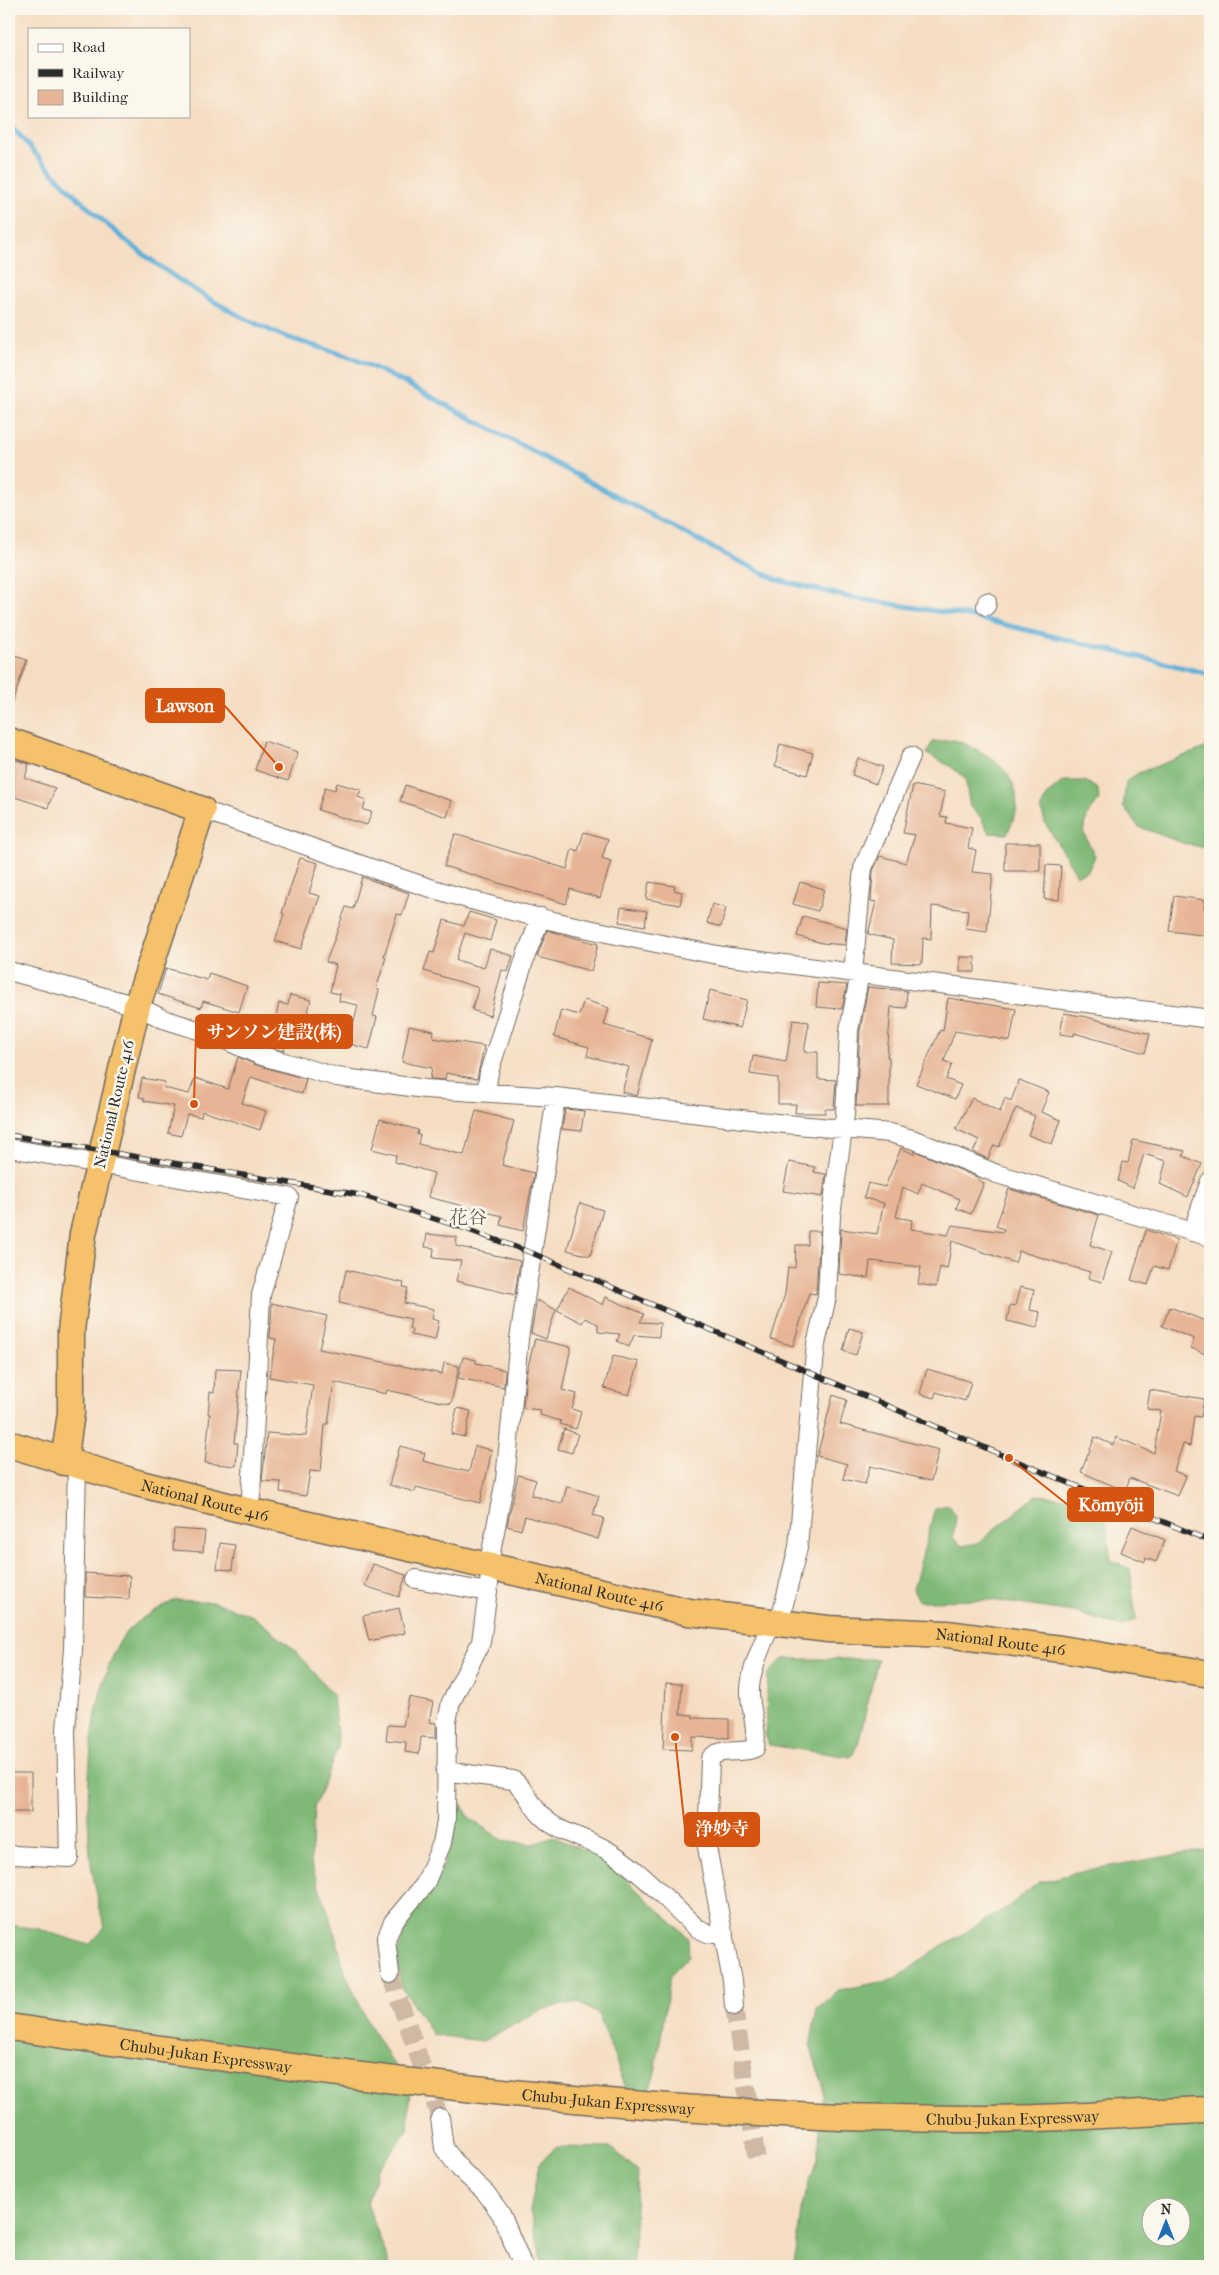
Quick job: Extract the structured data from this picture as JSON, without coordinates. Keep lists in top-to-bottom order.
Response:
{
  "streets": {
    "highway": ["National Route 416", "Chubu-Jukan Expressway"]
  },
  "districts": ["花谷"],
  "places": [
    "Lawson",
    "サンソン建設(株)",
    "Kōmyōji",
    "浄妙寺"
  ],
  "legend": ["Road", "Railway", "Building"],
  "north": "top"
}
